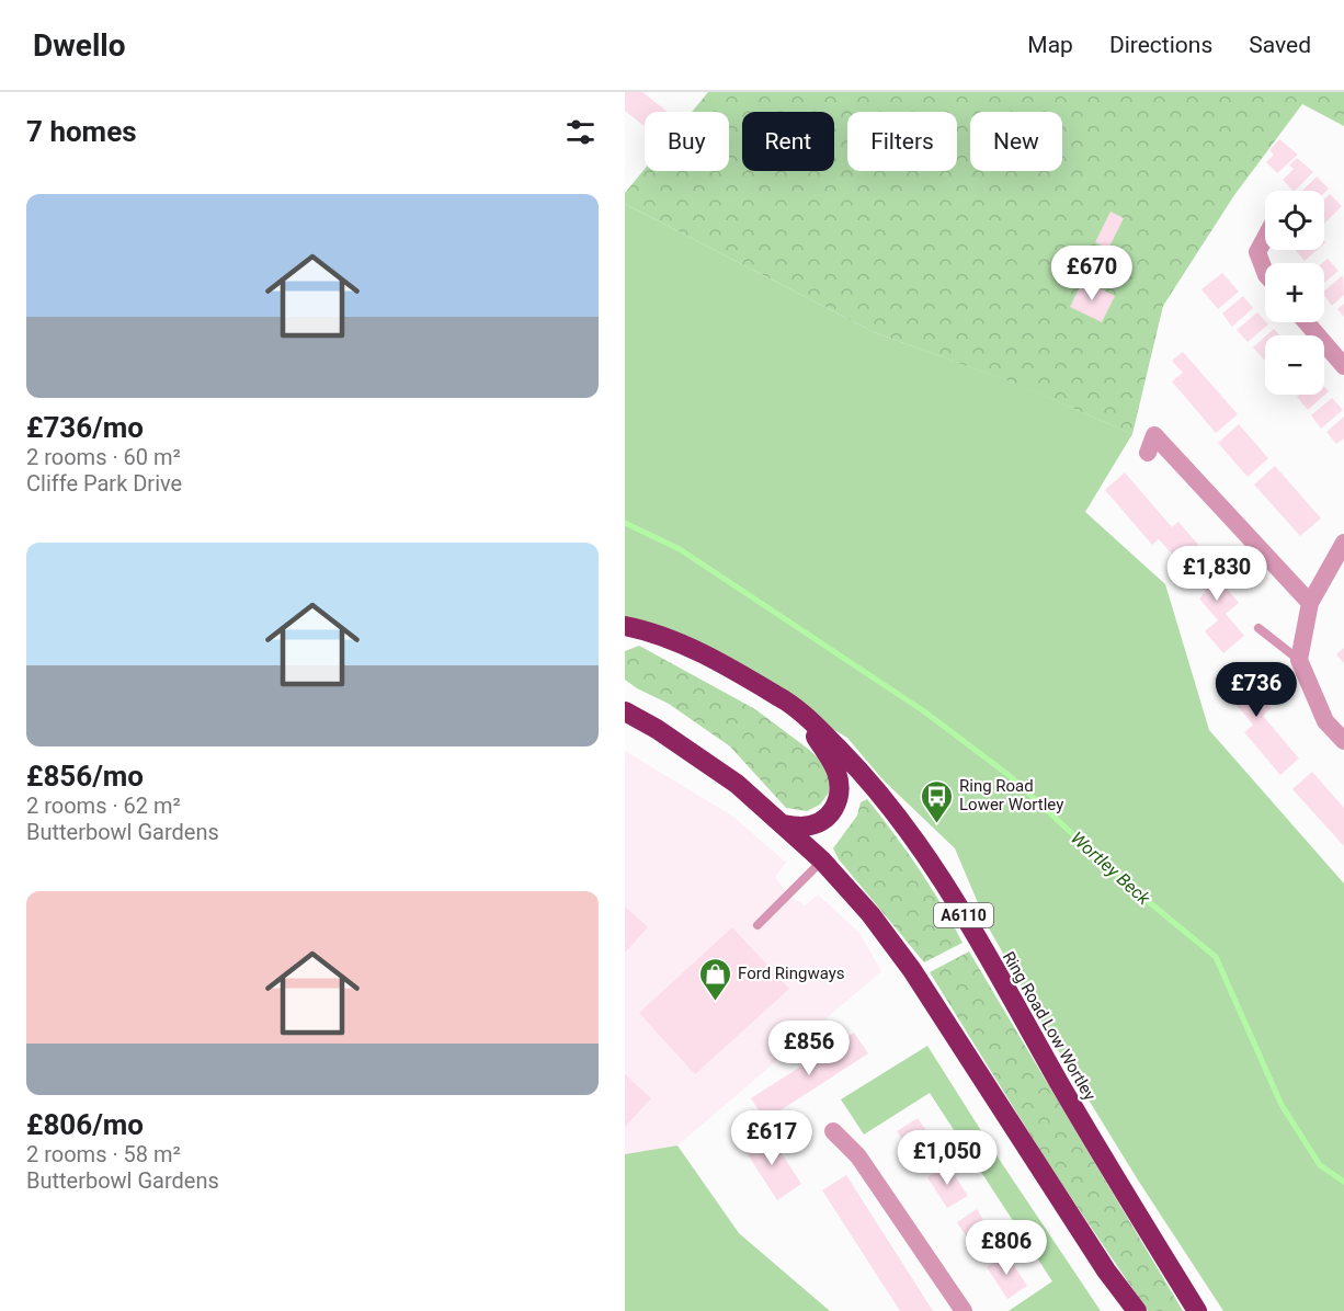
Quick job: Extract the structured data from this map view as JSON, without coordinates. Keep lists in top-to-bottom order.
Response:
{
  "streets": {
    "highway": ["A6110", "Ring Road Low Wortley"]
  },
  "water": ["Wortley Beck"],
  "places": {
    "bus stop": ["Ring Road Lower Wortley"],
    "shop": ["Ford Ringways"]
  },
  "page": {
    "header": "Dwello",
    "nav": ["Map", "Directions", "Saved"],
    "heading": "7 homes",
    "chip": [
      "Buy",
      "Rent",
      "Filters",
      "New"
    ],
    "list": [
      {
        "name": "£736/mo",
        "note": "2 rooms · 60 m² · Cliffe Park Drive"
      },
      {
        "name": "£856/mo",
        "note": "2 rooms · 62 m² · Butterbowl Gardens"
      },
      {
        "name": "£806/mo",
        "note": "2 rooms · 58 m² · Butterbowl Gardens"
      }
    ],
    "map_buttons": ["+", "−"],
    "price": [
      "£670",
      "£1,830",
      "£736",
      "£856",
      "£617",
      "£1,050",
      "£806"
    ]
  }
}
